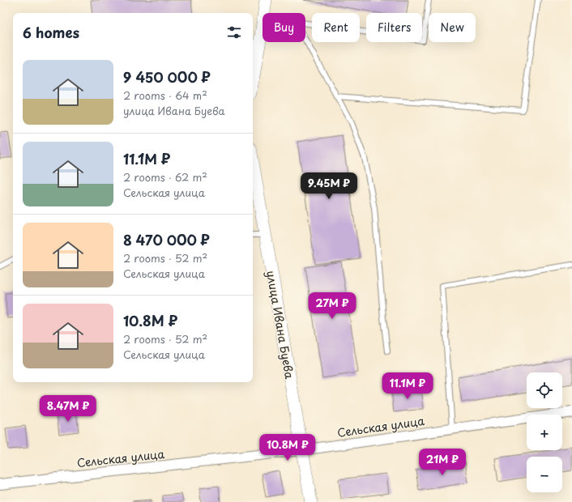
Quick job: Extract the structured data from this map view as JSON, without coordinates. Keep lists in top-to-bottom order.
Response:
{
  "streets": {
    "street": ["улица Ивана Буева", "Сельская улица"]
  },
  "crossings": [
    ["улица Ивана Буева", "Сельская улица"]
  ],
  "page": {
    "chip": [
      "Buy",
      "Rent",
      "Filters",
      "New"
    ],
    "heading": "6 homes",
    "list": [
      {
        "name": "9 450 000 ₽",
        "note": "2 rooms · 64 m² · улица Ивана Буева"
      },
      {
        "name": "11.1M ₽",
        "note": "2 rooms · 62 m² · Сельская улица"
      },
      {
        "name": "8 470 000 ₽",
        "note": "2 rooms · 52 m² · Сельская улица"
      },
      {
        "name": "10.8M ₽",
        "note": "2 rooms · 52 m² · Сельская улица"
      }
    ],
    "price": [
      "9.45M ₽",
      "27M ₽",
      "11.1M ₽",
      "8.47M ₽",
      "10.8M ₽",
      "21M ₽"
    ],
    "map_buttons": ["+", "−"]
  }
}
